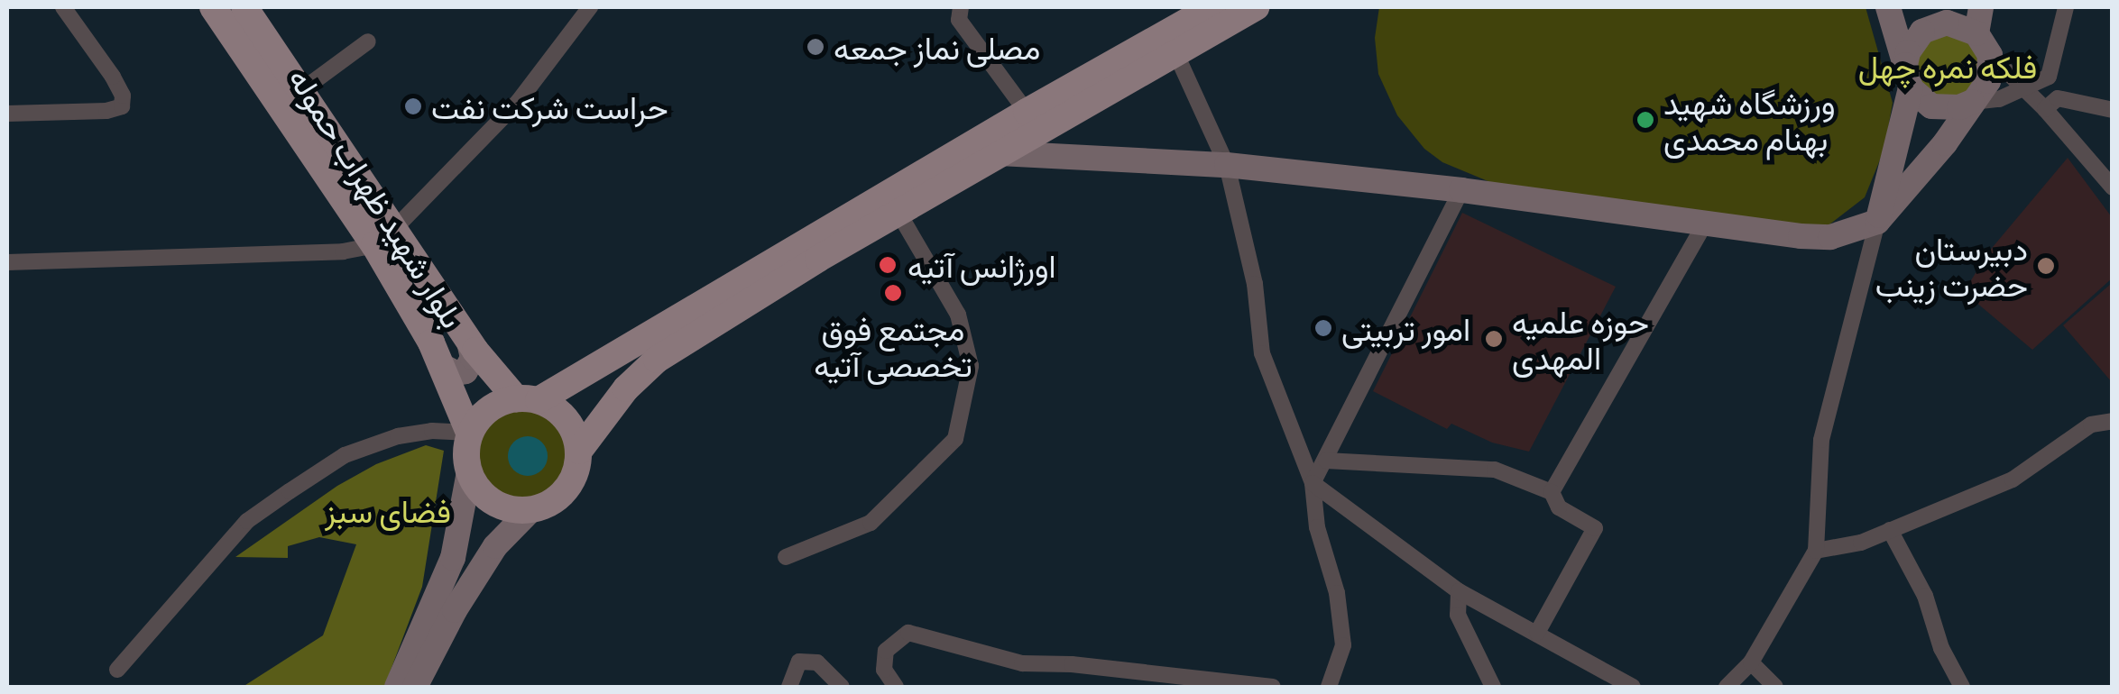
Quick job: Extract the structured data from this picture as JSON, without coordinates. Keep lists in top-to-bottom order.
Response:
{
  "streets": {
    "main road": ["بلوار شهید ظهراب حموله"]
  },
  "parks": ["فلکه نمره چهل", "فضای سبز"],
  "places": [
    "مصلی نماز جمعه",
    "حراست شرکت نفت",
    "ورزشگاه شهید بهنام محمدی",
    "اورژانس آتیه",
    "دبیرستان حضرت زینب",
    "مجتمع فوق تخصصی آتیه",
    "امور تربیتی",
    "حوزه علمیه المهدی"
  ]
}
